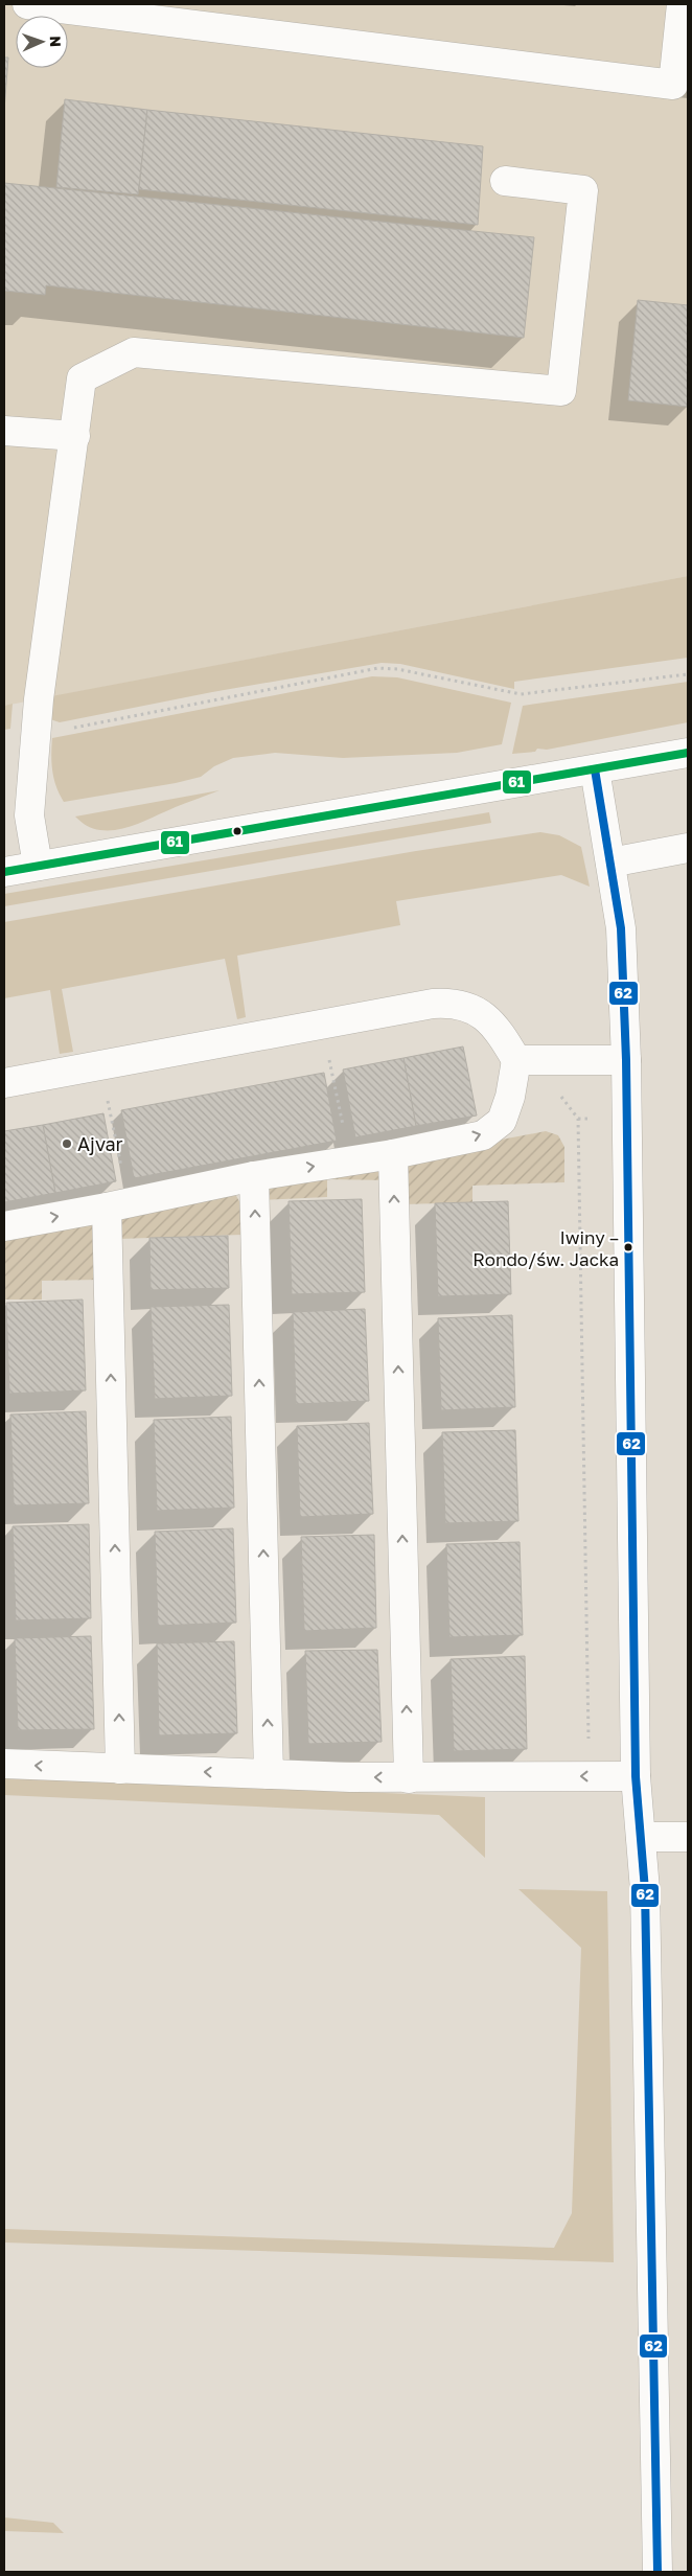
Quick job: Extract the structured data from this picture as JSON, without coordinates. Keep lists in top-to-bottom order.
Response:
{
  "places": ["Ajvar", "Iwiny – Rondo/św. Jacka"],
  "lines": ["transit line 61", "transit line 62"],
  "north": "right"
}
